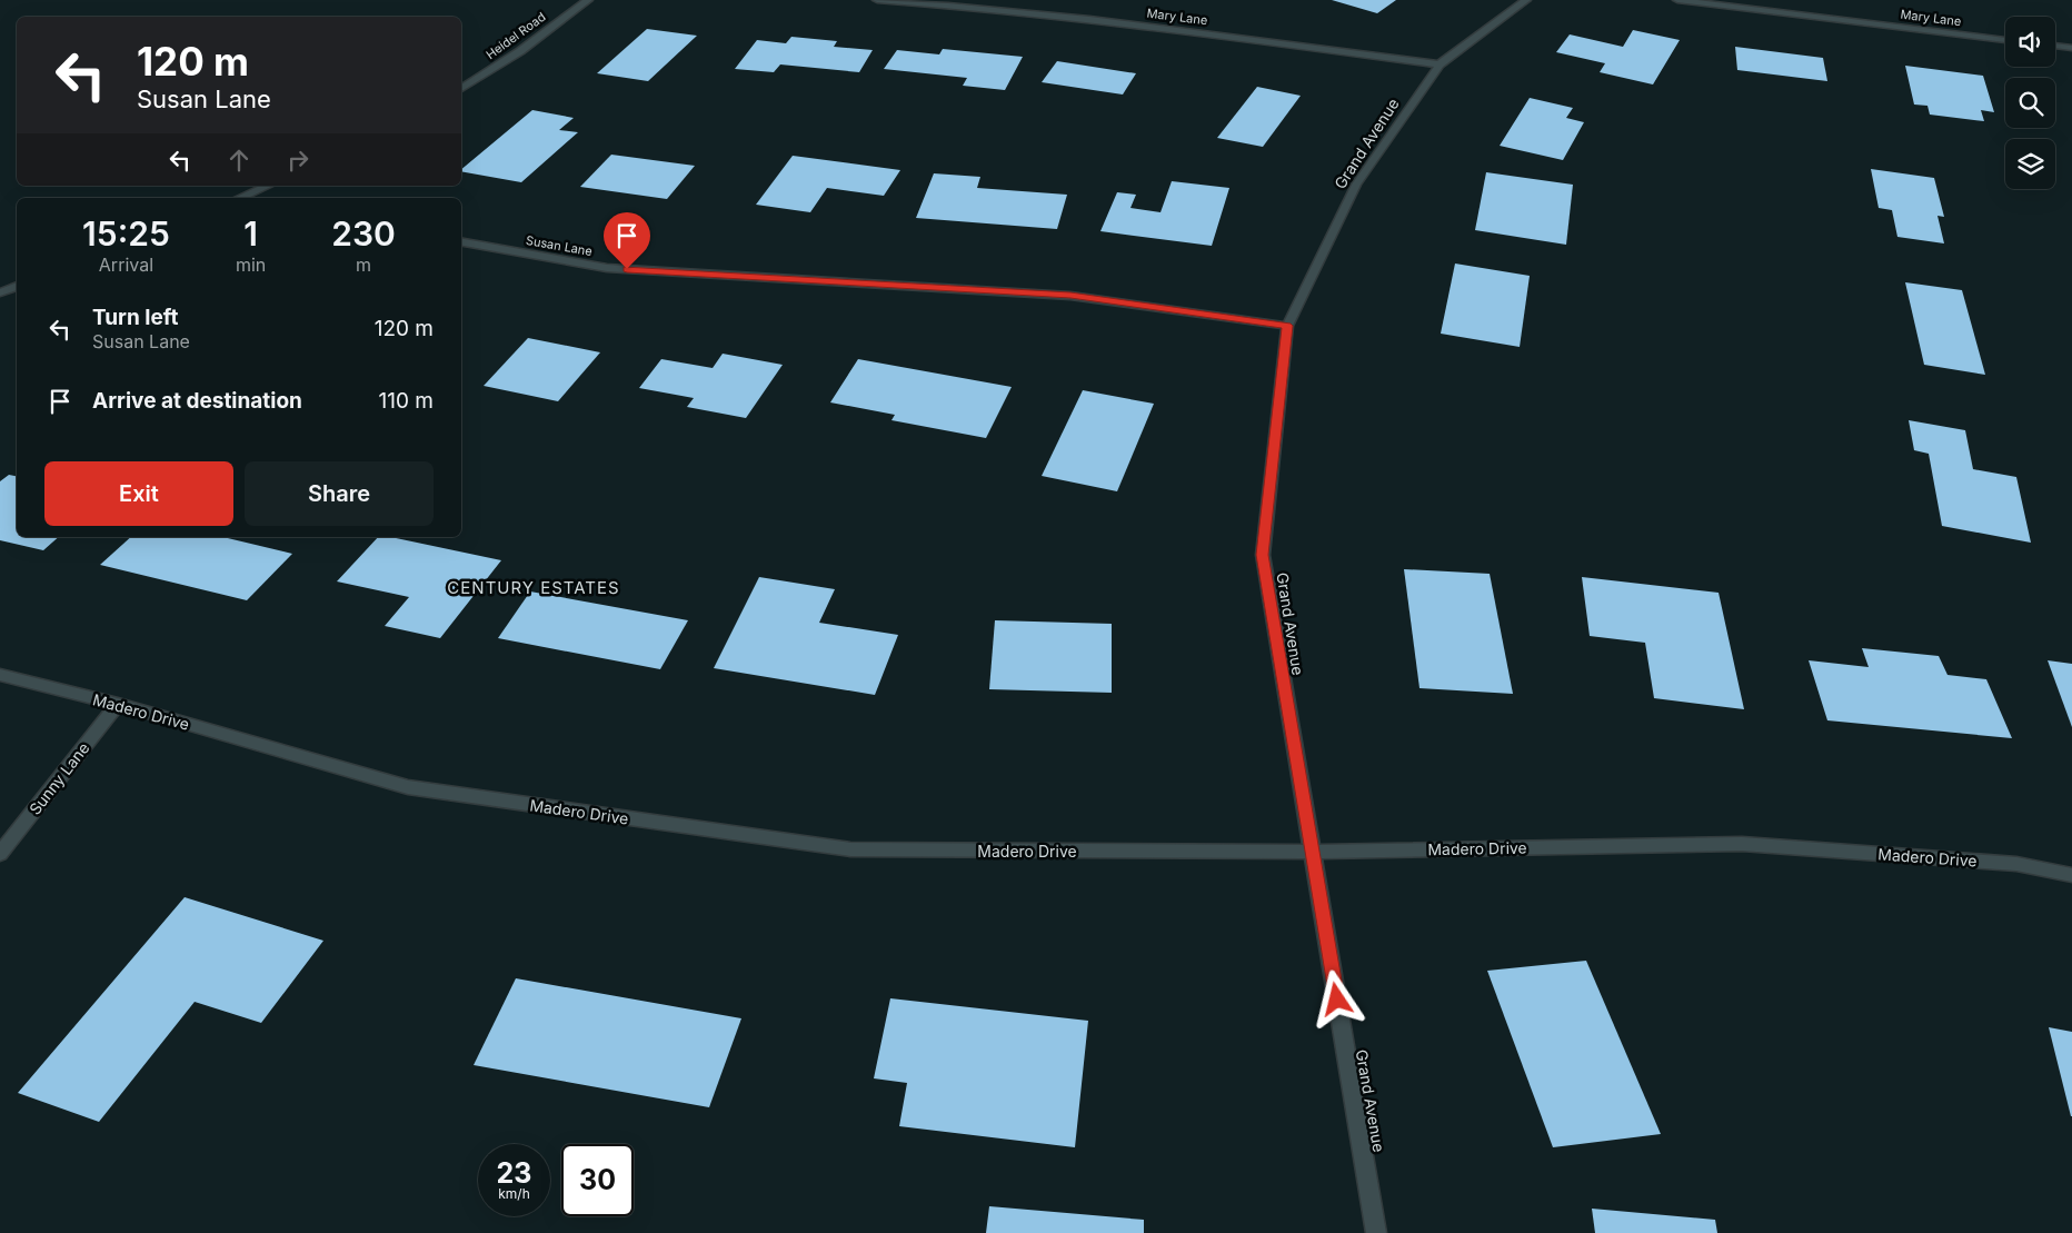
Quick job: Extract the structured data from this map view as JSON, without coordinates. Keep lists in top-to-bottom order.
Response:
{
  "streets": {
    "street": [
      "Mary Lane",
      "Heidel Road",
      "Grand Avenue",
      "Susan Lane",
      "Madero Drive",
      "Sunny Lane"
    ]
  },
  "crossings": [
    ["Mary Lane", "Grand Avenue"],
    ["Grand Avenue", "Susan Lane"],
    ["Grand Avenue", "Madero Drive"],
    ["Madero Drive", "Sunny Lane"]
  ],
  "districts": ["CENTURY ESTATES"],
  "page": {
    "turn": ["120 m", "Susan Lane"],
    "eta": [
      "15:25",
      "Arrival",
      "1",
      "min",
      "230",
      "m"
    ],
    "list": [
      {
        "name": "Turn left",
        "note": "Susan Lane",
        "value": "120 m"
      },
      {
        "name": "Arrive at destination",
        "value": "110 m"
      }
    ],
    "buttons": ["Exit", "Share"],
    "speed": "23 km/h",
    "limit": "30"
  }
}
